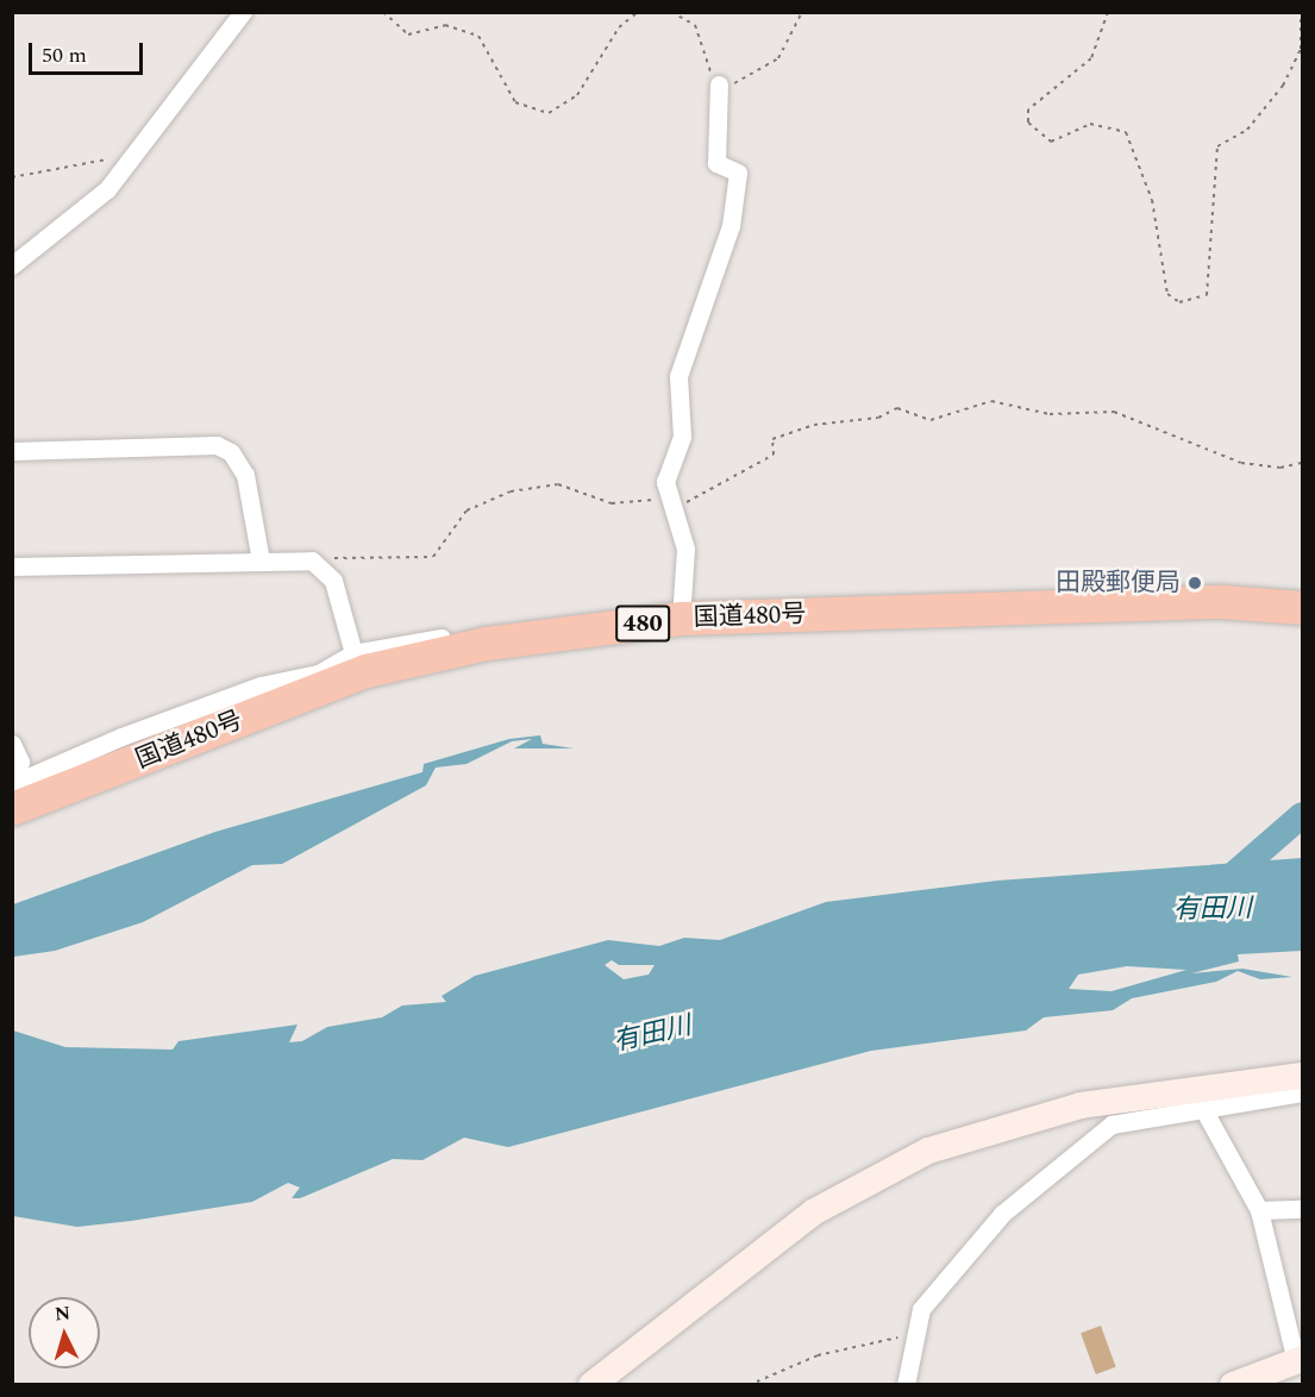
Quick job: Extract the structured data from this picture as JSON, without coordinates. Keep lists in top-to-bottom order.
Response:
{
  "streets": {
    "highway": ["国道480号", "480"]
  },
  "water": ["有田川"],
  "places": ["田殿郵便局"],
  "scale_bar": "50 m",
  "north": "top"
}
